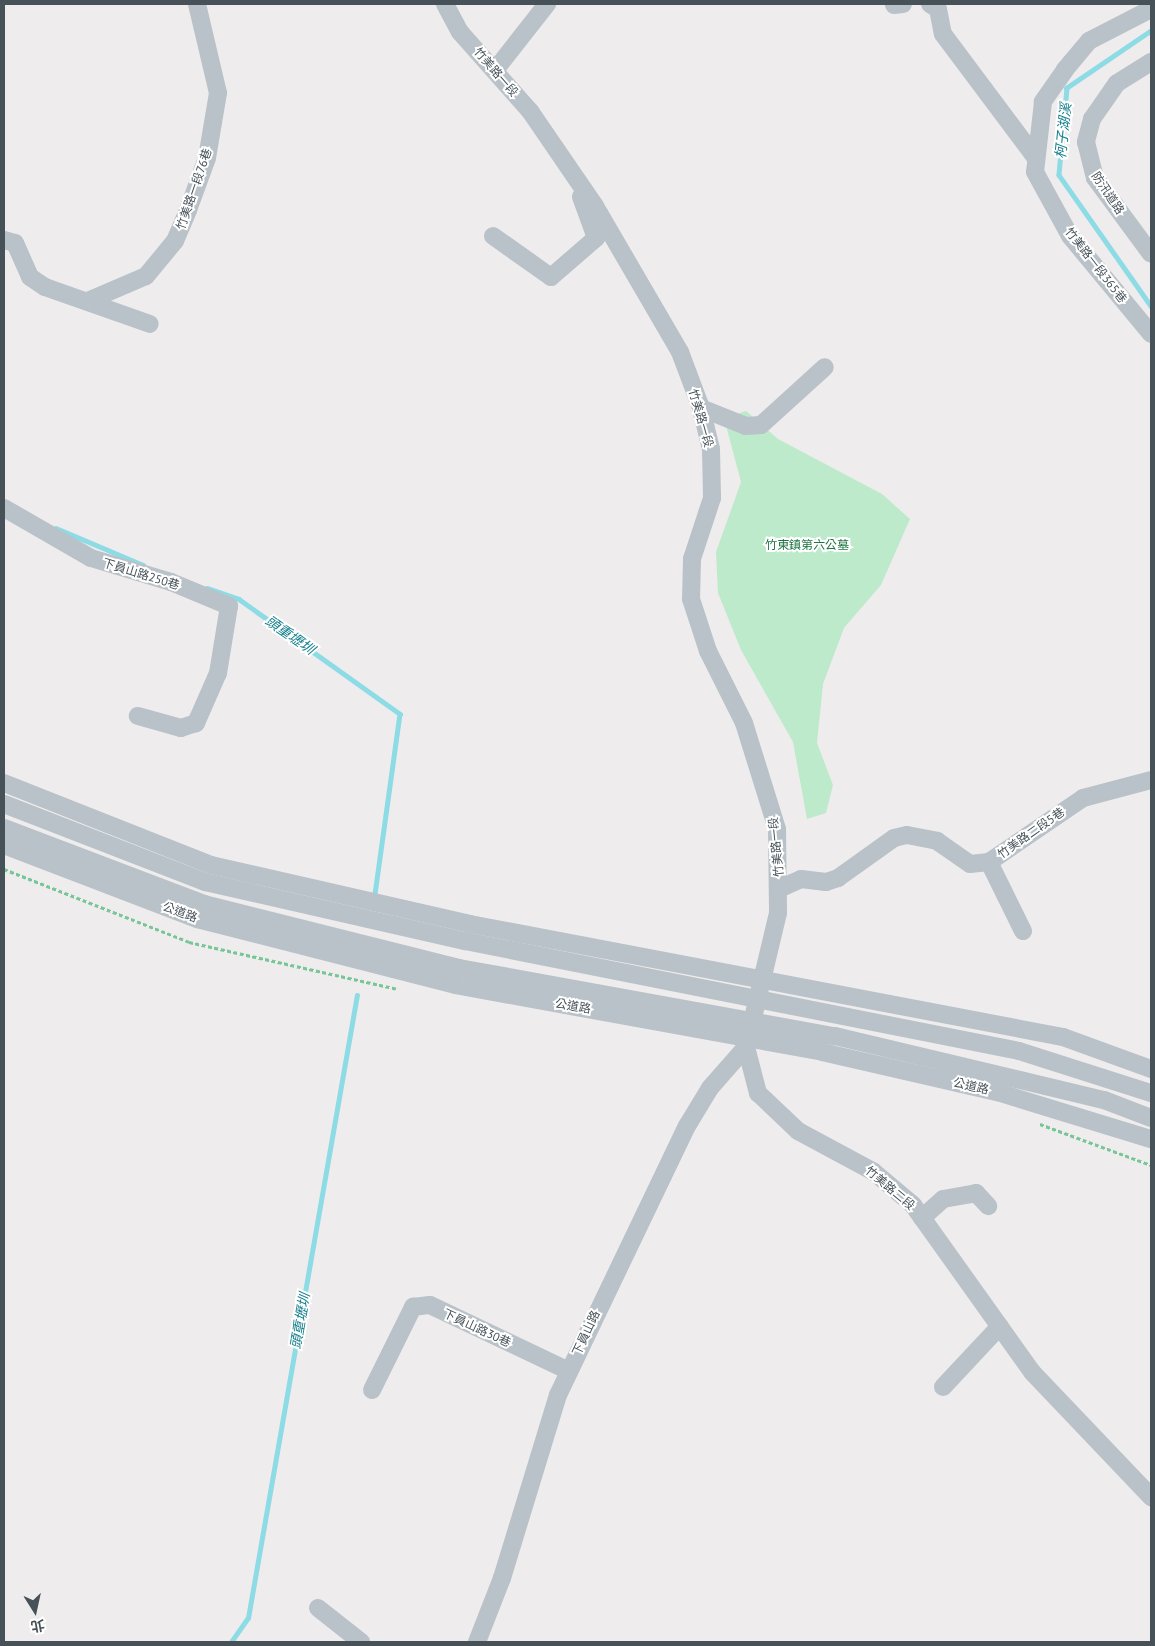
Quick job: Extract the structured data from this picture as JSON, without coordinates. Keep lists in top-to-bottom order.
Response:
{
  "streets": {
    "street": [
      "竹美路一段",
      "竹美路一段76巷",
      "防汛道路",
      "竹美路一段365巷",
      "下員山路250巷",
      "竹美路二段5巷",
      "公道路",
      "竹美路二段",
      "下員山路30巷",
      "下員山路"
    ]
  },
  "crossings": [
    ["竹美路一段", "竹美路二段5巷"],
    ["竹美路一段", "竹美路二段"],
    ["竹美路二段5巷", "竹美路二段"],
    ["公道路", "竹美路二段"],
    ["公道路", "下員山路"],
    ["竹美路二段", "下員山路"],
    ["下員山路30巷", "下員山路"]
  ],
  "water": ["柯子湖溪", "頭重壢圳"],
  "parks": ["竹東鎮第六公墓"],
  "north": "bottom"
}
